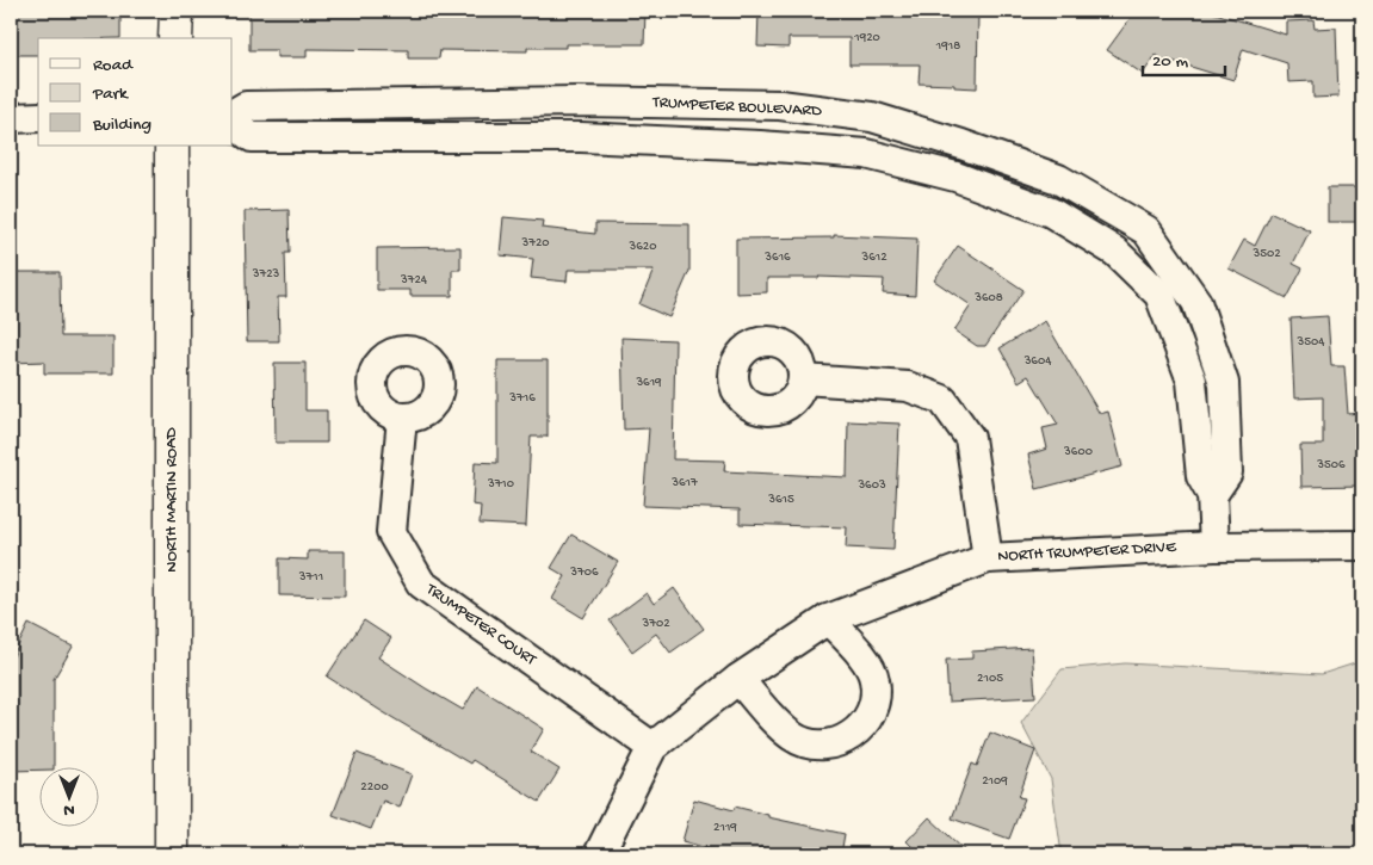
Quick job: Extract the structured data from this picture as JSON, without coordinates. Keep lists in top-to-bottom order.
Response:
{
  "streets": {
    "street": [
      "TRUMPETER BOULEVARD",
      "NORTH MARTIN ROAD",
      "NORTH TRUMPETER DRIVE",
      "TRUMPETER COURT"
    ]
  },
  "crossings": [
    ["NORTH TRUMPETER DRIVE", "TRUMPETER COURT"]
  ],
  "house_numbers": [
    "1920",
    "1918",
    "3720",
    "3620",
    "3502",
    "3616",
    "3612",
    "3723",
    "3724",
    "3608",
    "3504",
    "3604",
    "3619",
    "3716",
    "3600",
    "3506",
    "3617",
    "3710",
    "3603",
    "3615",
    "3706",
    "3711",
    "3702",
    "2105",
    "2109",
    "2200",
    "2119"
  ],
  "legend": ["Road", "Park", "Building"],
  "scale_bar": "20 m",
  "north": "bottom"
}
